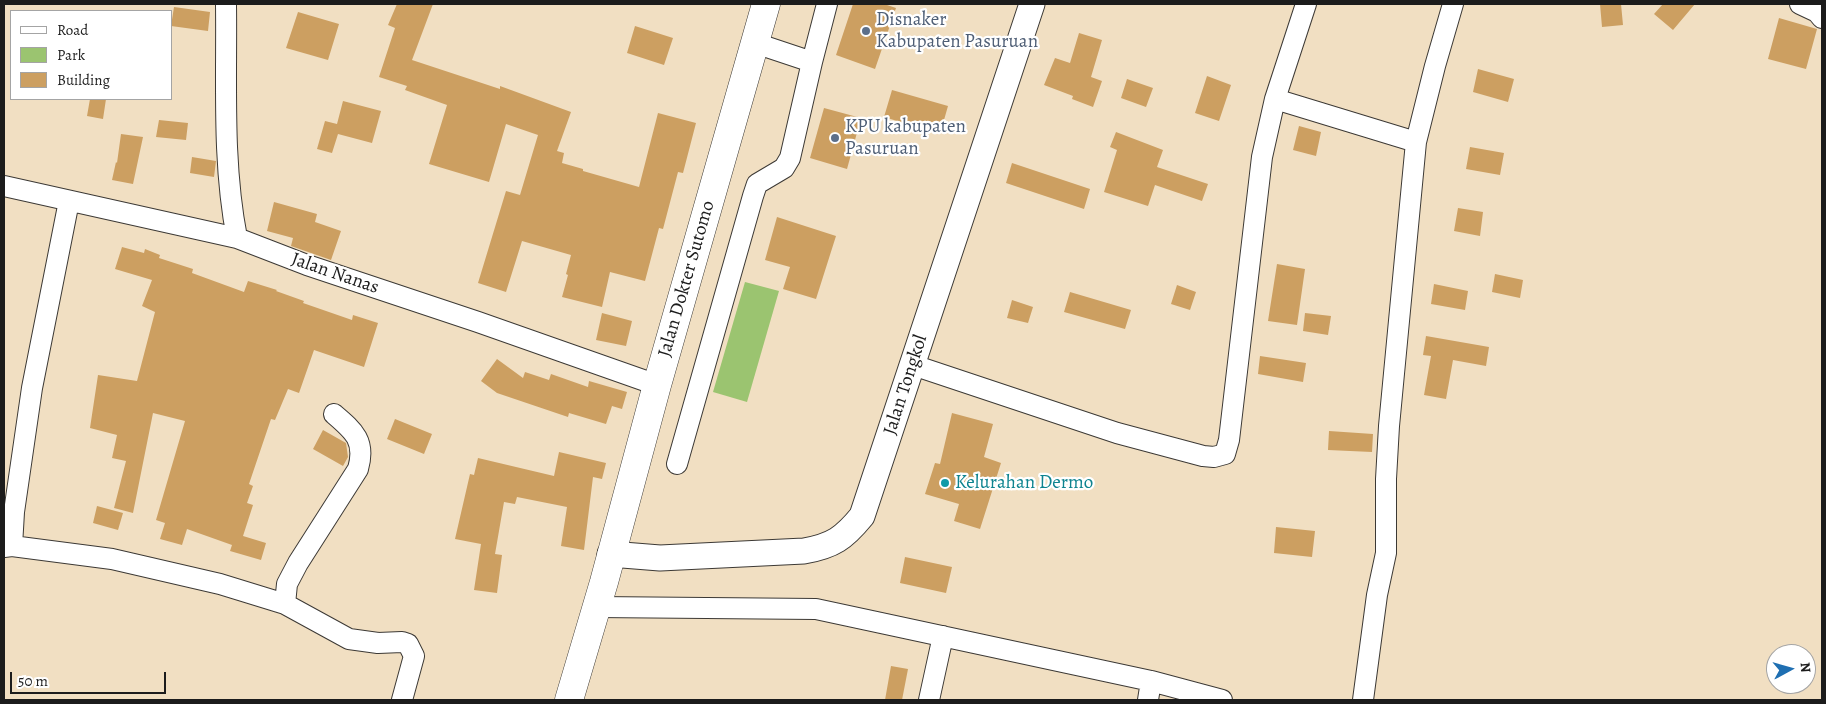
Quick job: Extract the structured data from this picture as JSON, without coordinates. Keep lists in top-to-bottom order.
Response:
{
  "streets": {
    "highway": ["Jalan Dokter Sutomo"],
    "street": ["Jalan Nanas", "Jalan Tongkol"]
  },
  "crossings": [
    ["Jalan Nanas", "Jalan Dokter Sutomo"],
    ["Jalan Dokter Sutomo", "Jalan Tongkol"]
  ],
  "places": ["Disnaker Kabupaten Pasuruan", "KPU kabupaten Pasuruan", "Kelurahan Dermo"],
  "legend": ["Road", "Park", "Building"],
  "scale_bar": "50 m",
  "north": "right"
}
